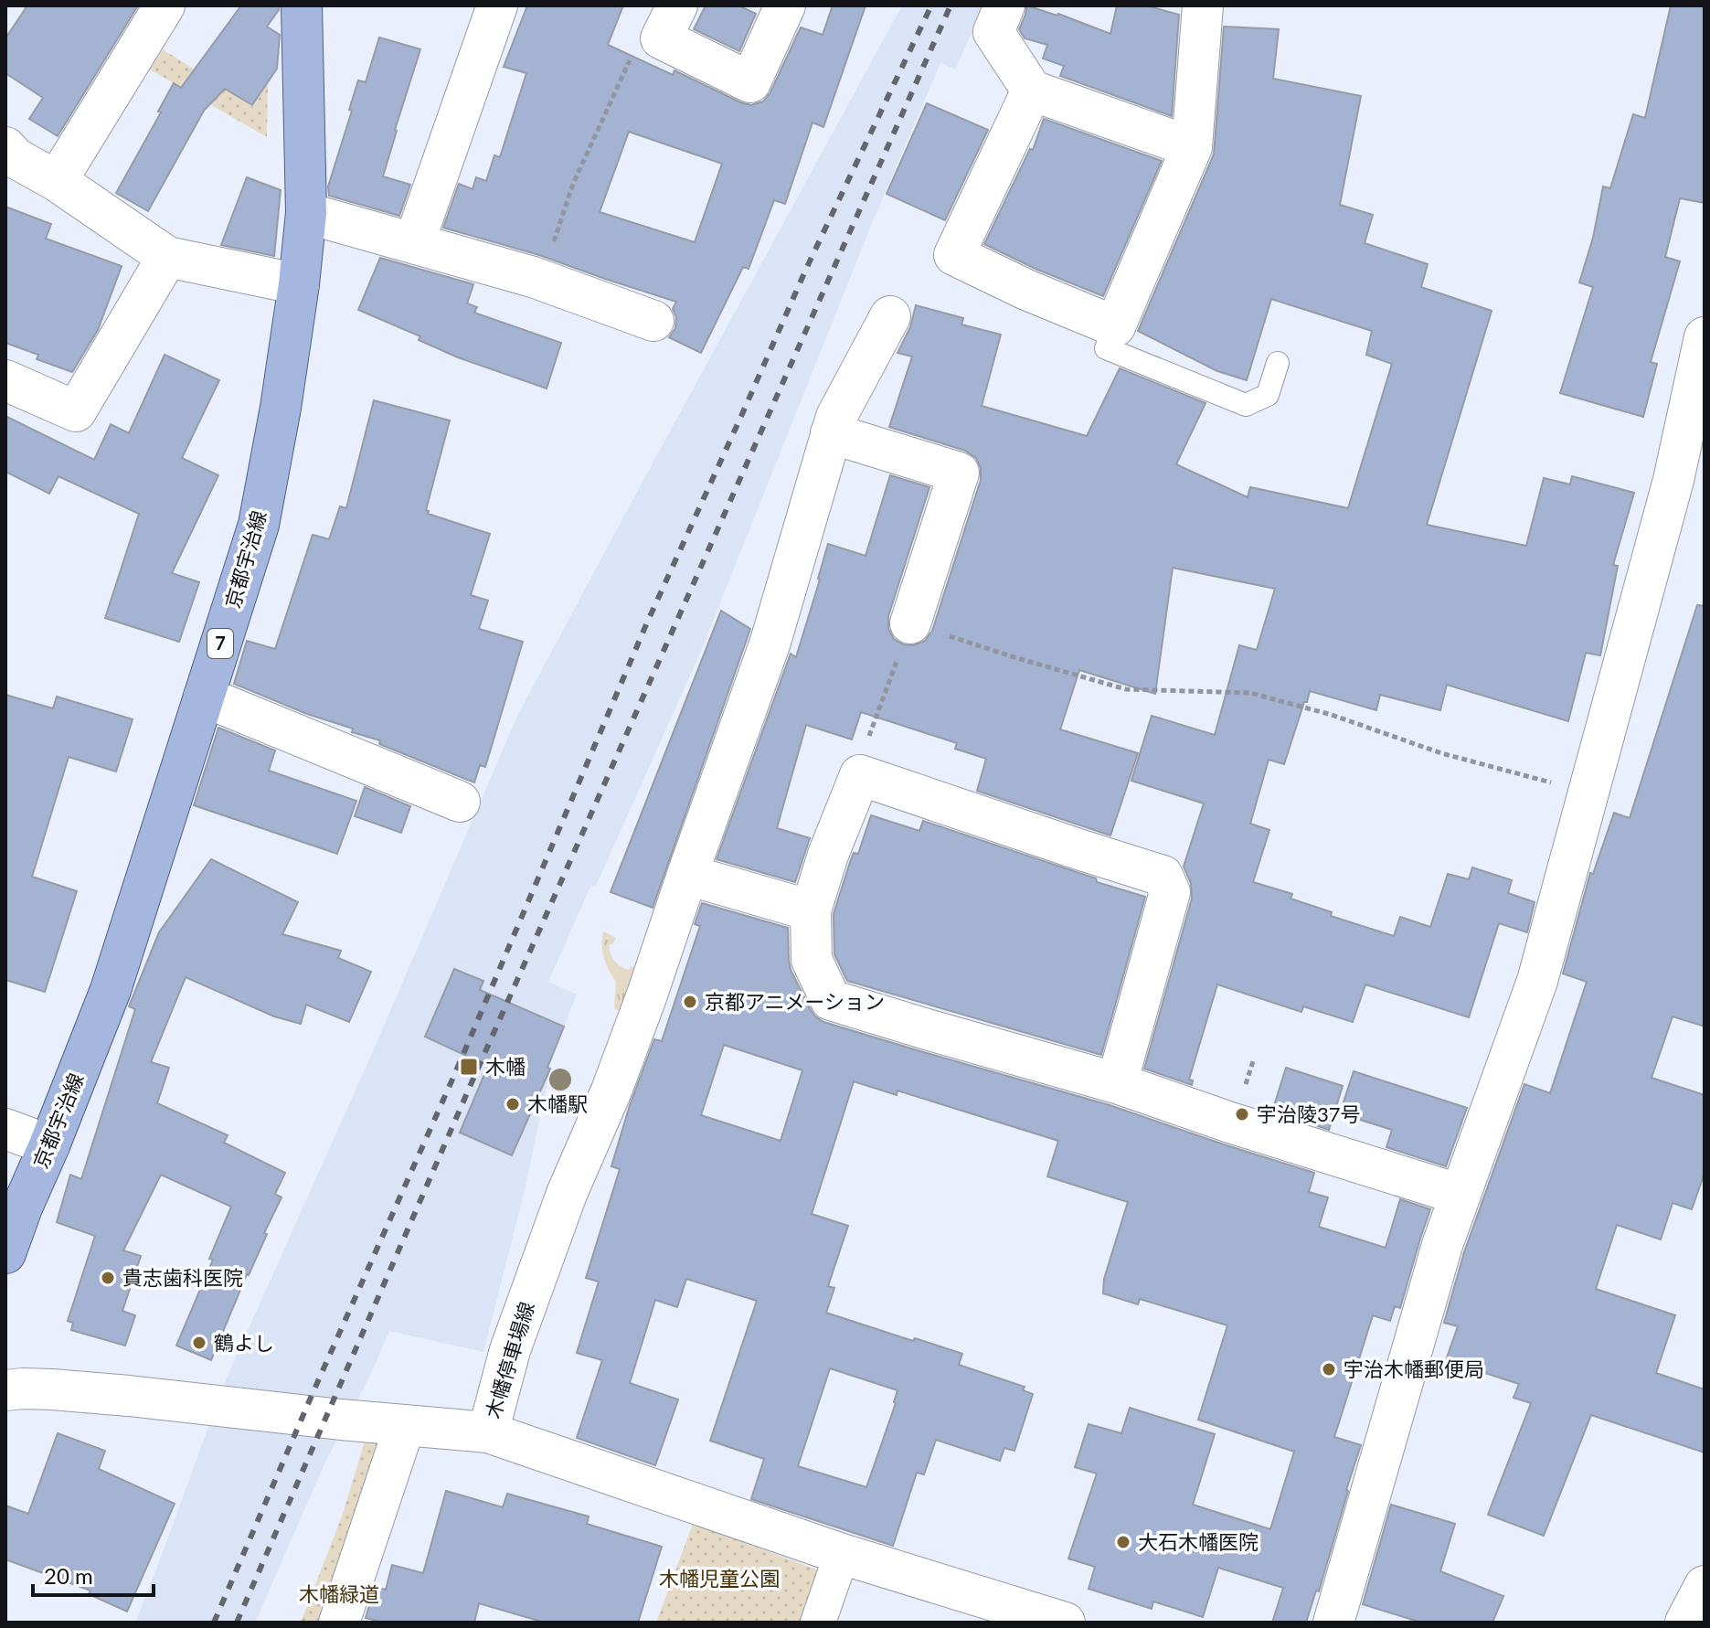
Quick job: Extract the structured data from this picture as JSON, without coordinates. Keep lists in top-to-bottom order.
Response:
{
  "streets": {
    "main road": ["京都宇治線", "7"],
    "street": ["木幡停車場線"]
  },
  "parks": ["木幡児童公園", "木幡緑道"],
  "places": {
    "other": [
      "京都アニメーション",
      "木幡駅",
      "宇治陵37号",
      "貴志歯科医院",
      "鶴よし",
      "宇治木幡郵便局",
      "大石木幡医院"
    ],
    "transit": ["木幡"]
  },
  "scale_bar": "20 m"
}
